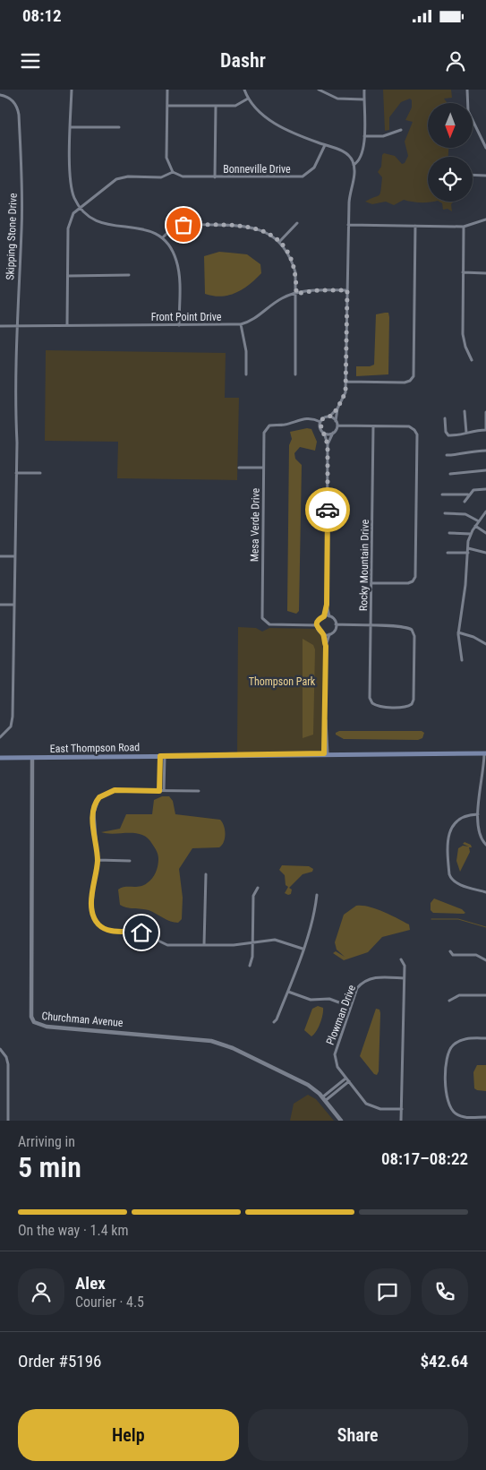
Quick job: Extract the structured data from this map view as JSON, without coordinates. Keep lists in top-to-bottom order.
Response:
{
  "streets": {
    "main road": ["East Thompson Road"],
    "street": [
      "Bonneville Drive",
      "Skipping Stone Drive",
      "Front Point Drive",
      "Mesa Verde Drive",
      "Rocky Mountain Drive",
      "Plowman Drive",
      "Churchman Avenue"
    ]
  },
  "crossings": [
    ["Skipping Stone Drive", "Front Point Drive"],
    ["East Thompson Road", "Churchman Avenue"]
  ],
  "parks": ["Thompson Park"],
  "north": "bottom",
  "page": {
    "status": "08:12",
    "header": "Dashr",
    "heading": ["5 min", "Arriving in", "08:17–08:22"],
    "panel": [
      "Alex",
      "Courier · 4.5",
      "Order #5196",
      "$42.64"
    ],
    "bar": "On the way · 1.4 km",
    "buttons": ["Help", "Share"]
  }
}
